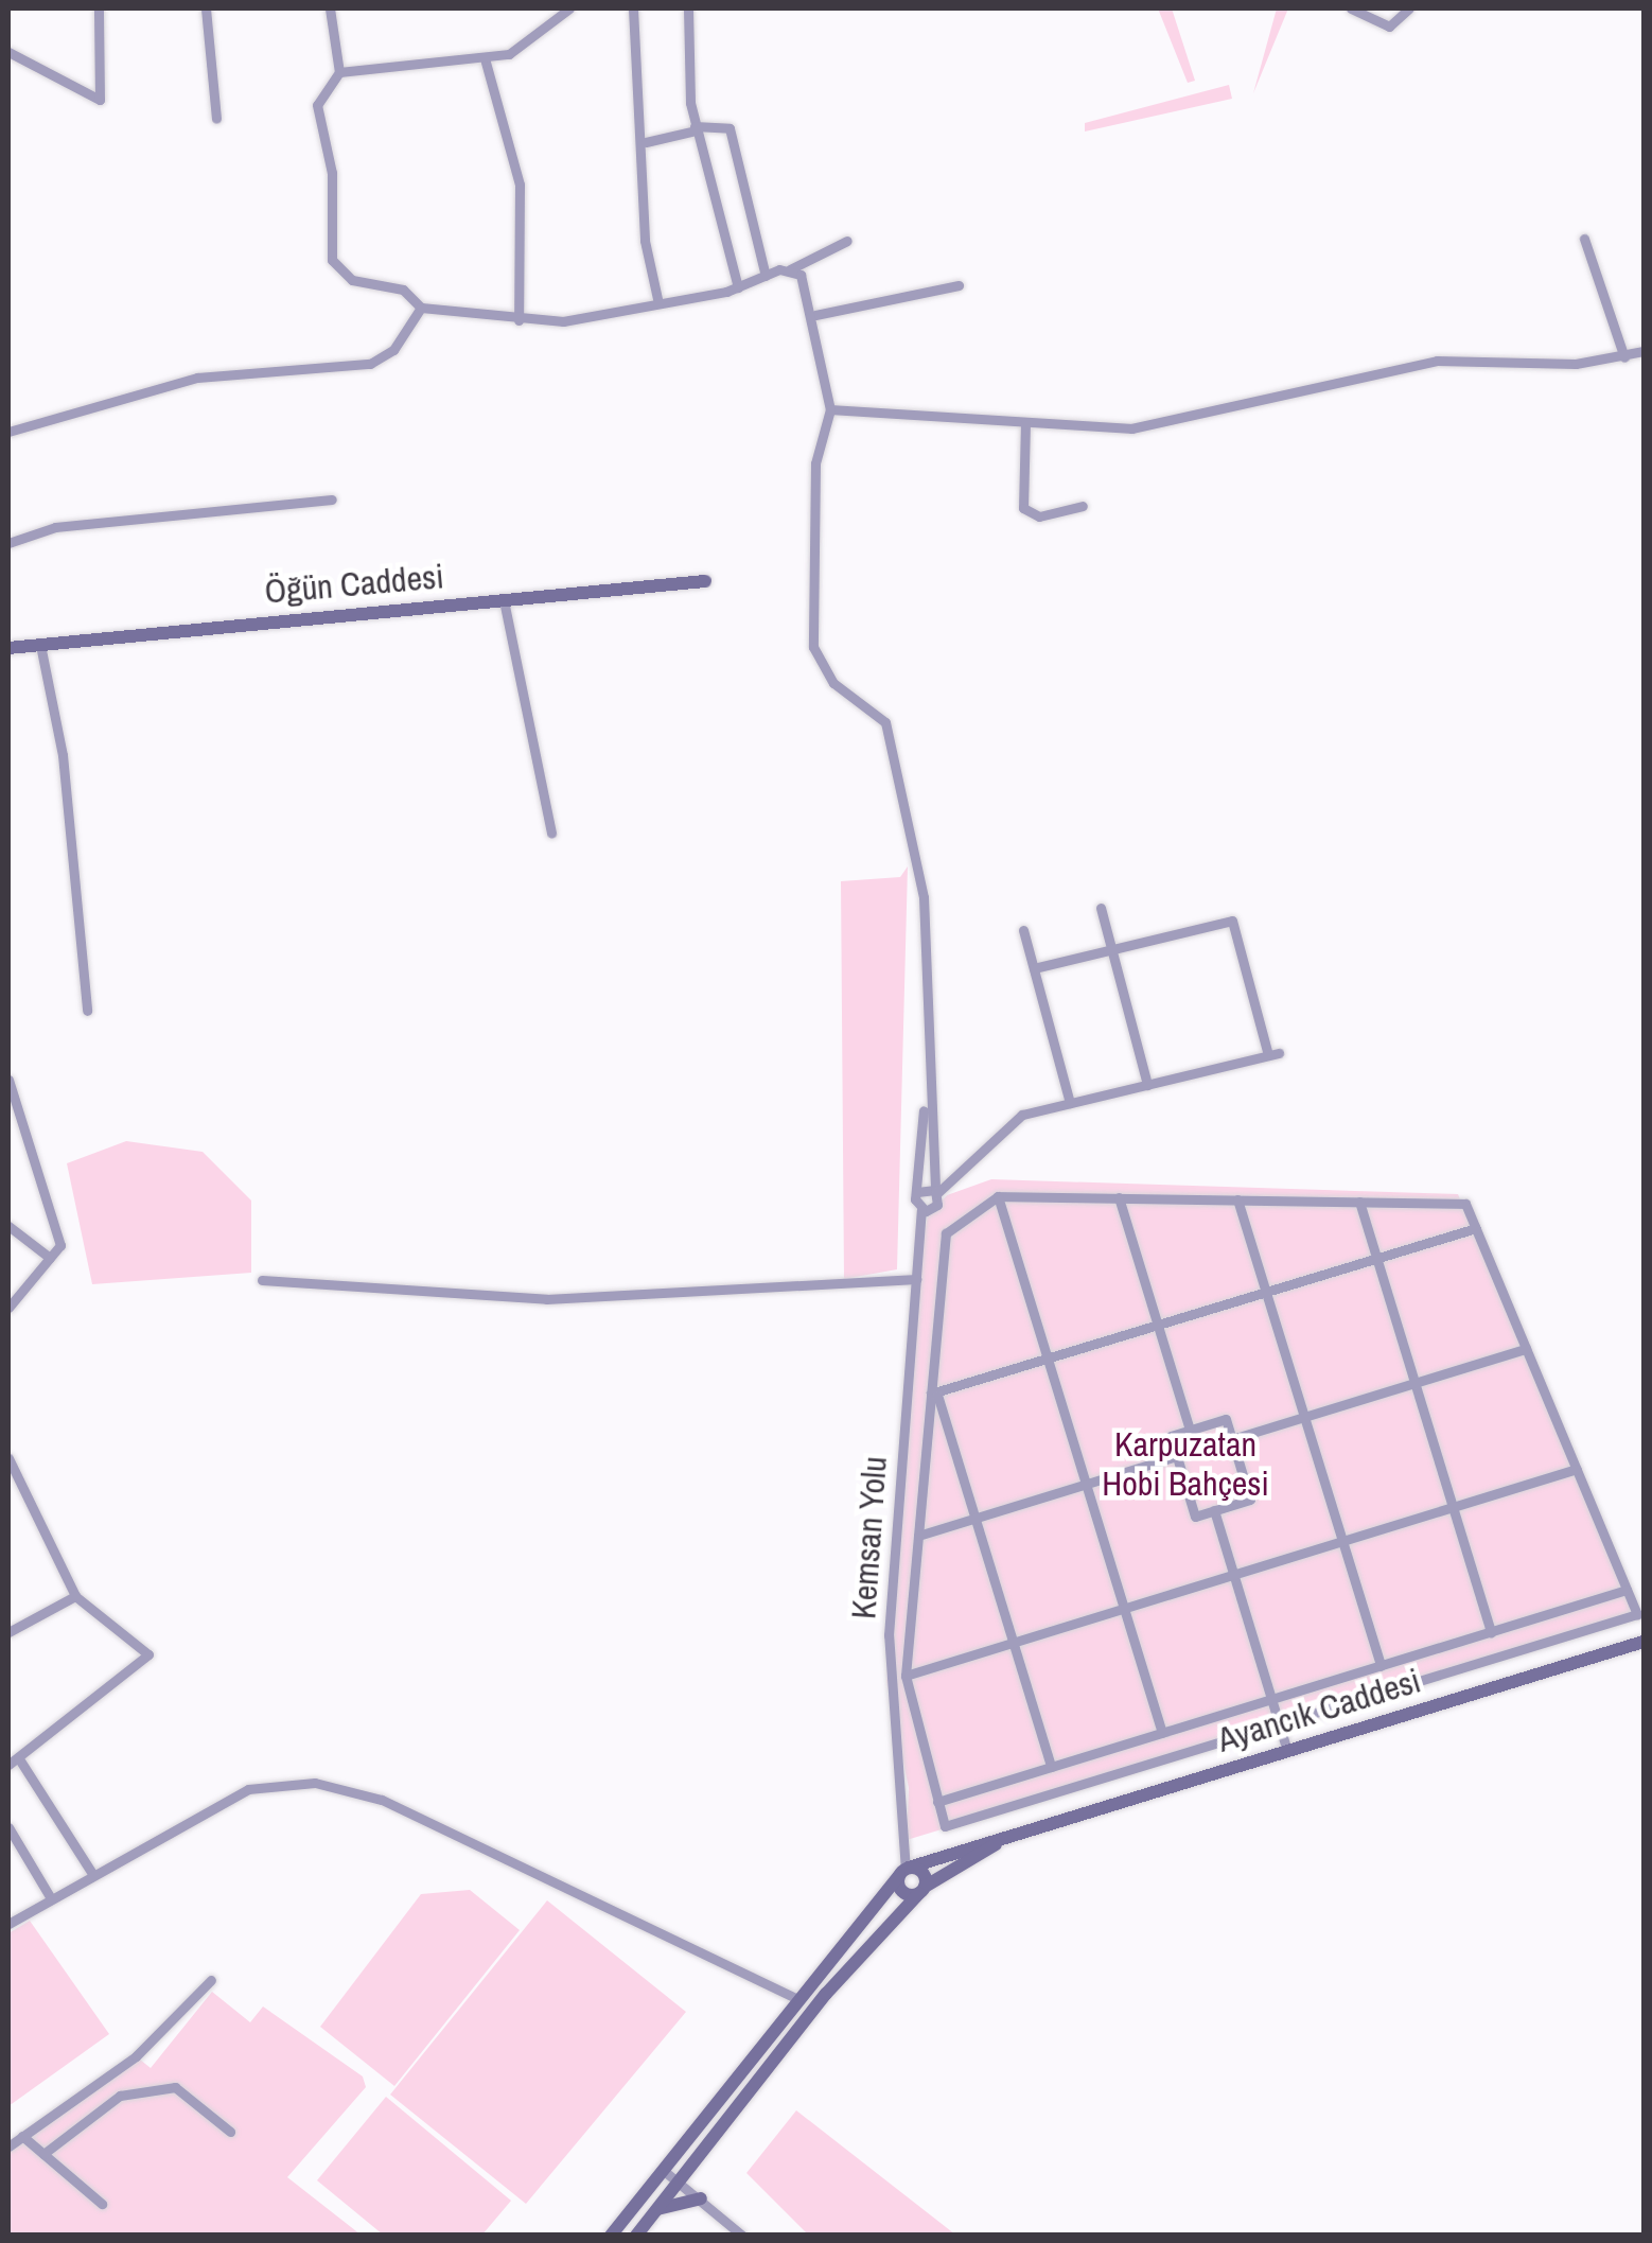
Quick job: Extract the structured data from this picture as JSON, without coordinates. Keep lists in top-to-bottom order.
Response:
{
  "streets": {
    "street": ["Öğün Caddesi", "Kemsan Yolu", "Ayancık Caddesi"]
  },
  "crossings": [
    ["Kemsan Yolu", "Ayancık Caddesi"]
  ],
  "parks": ["Karpuzatan Hobi Bahçesi"]
}
